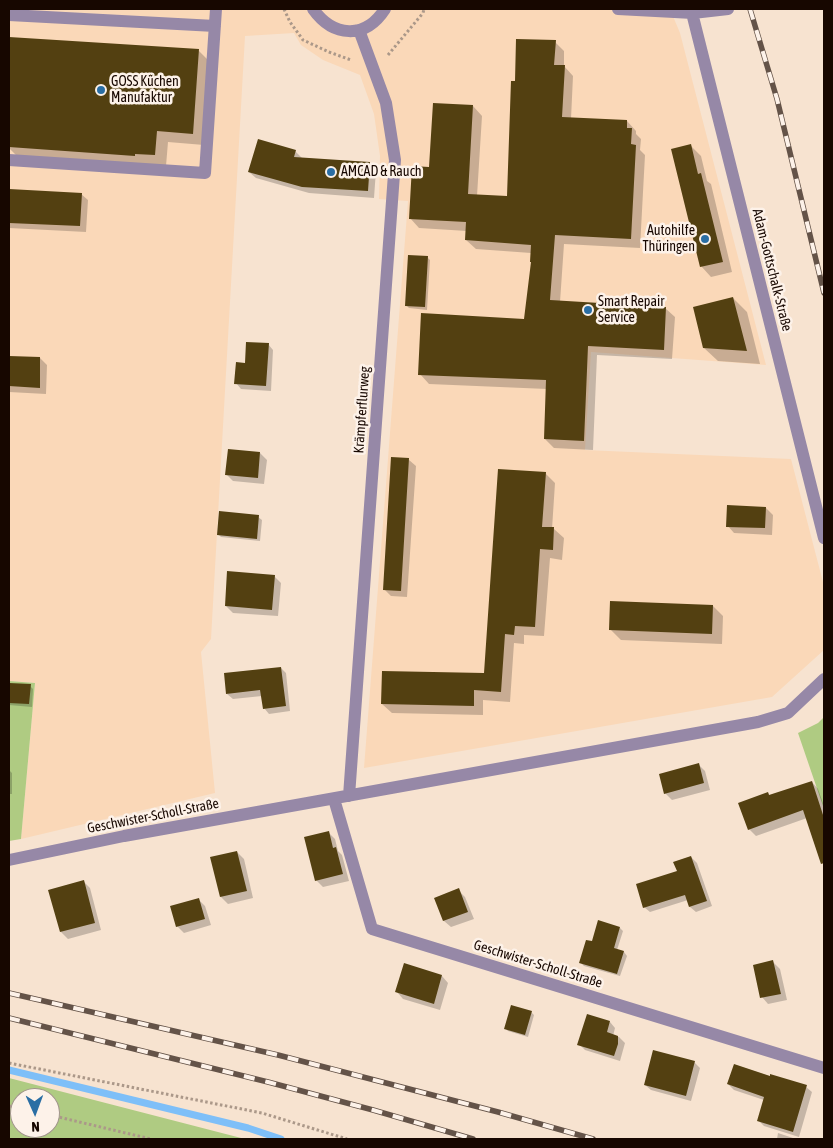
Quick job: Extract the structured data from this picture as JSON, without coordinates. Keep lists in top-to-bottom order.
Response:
{
  "streets": {
    "street": ["Adam-Gottschalk-Straße", "Krämpferflurweg", "Geschwister-Scholl-Straße"]
  },
  "crossings": [
    ["Krämpferflurweg", "Geschwister-Scholl-Straße"]
  ],
  "places": [
    "GOSS Küchen Manufaktur",
    "AMCAD & Rauch",
    "Autohilfe Thüringen",
    "Smart Repair Service"
  ],
  "north": "bottom"
}
